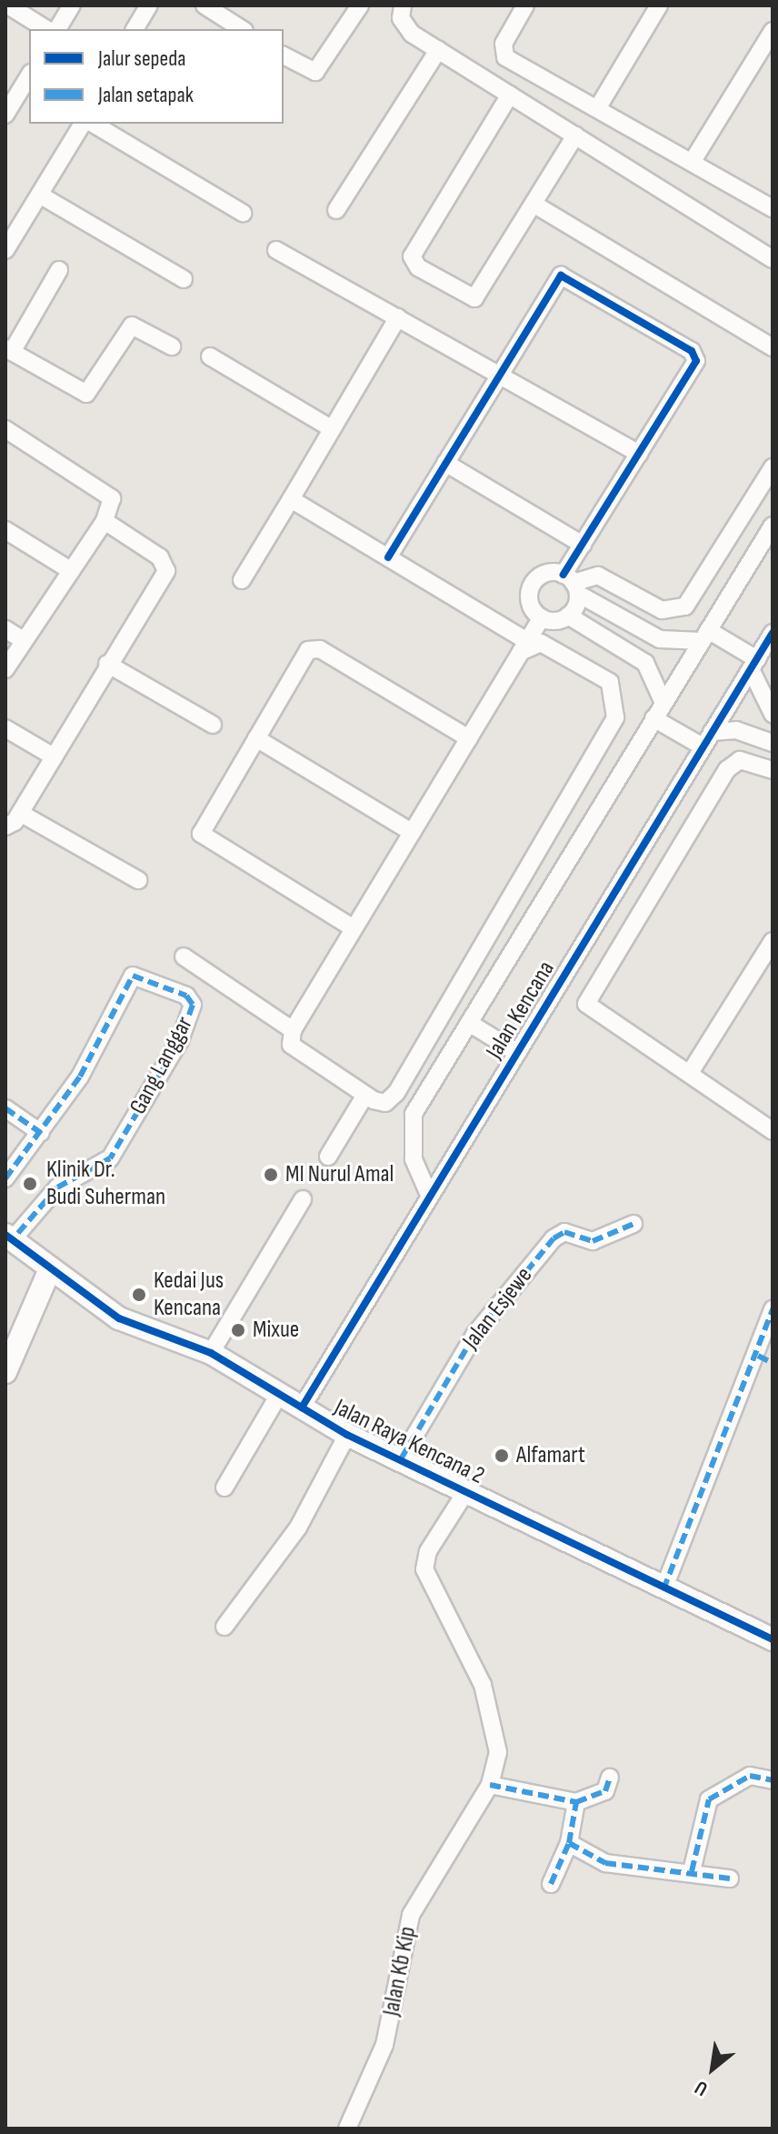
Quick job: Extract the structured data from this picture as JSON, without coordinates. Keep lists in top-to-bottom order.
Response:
{
  "streets": {
    "street": [
      "Jalan Kencana",
      "Gang Langgar",
      "Jalan Esjewe",
      "Jalan Raya Kencana 2",
      "Jalan Kb Kip"
    ]
  },
  "crossings": [
    ["Jalan Kencana", "Jalan Raya Kencana 2"],
    ["Gang Langgar", "Jalan Raya Kencana 2"],
    ["Jalan Esjewe", "Jalan Raya Kencana 2"],
    ["Jalan Raya Kencana 2", "Jalan Kb Kip"]
  ],
  "places": [
    "MI Nurul Amal",
    "Klinik Dr. Budi Suherman",
    "Kedai Jus Kencana",
    "Mixue",
    "Alfamart"
  ],
  "legend": ["Jalur sepeda", "Jalan setapak"],
  "north": "bottom left"
}
